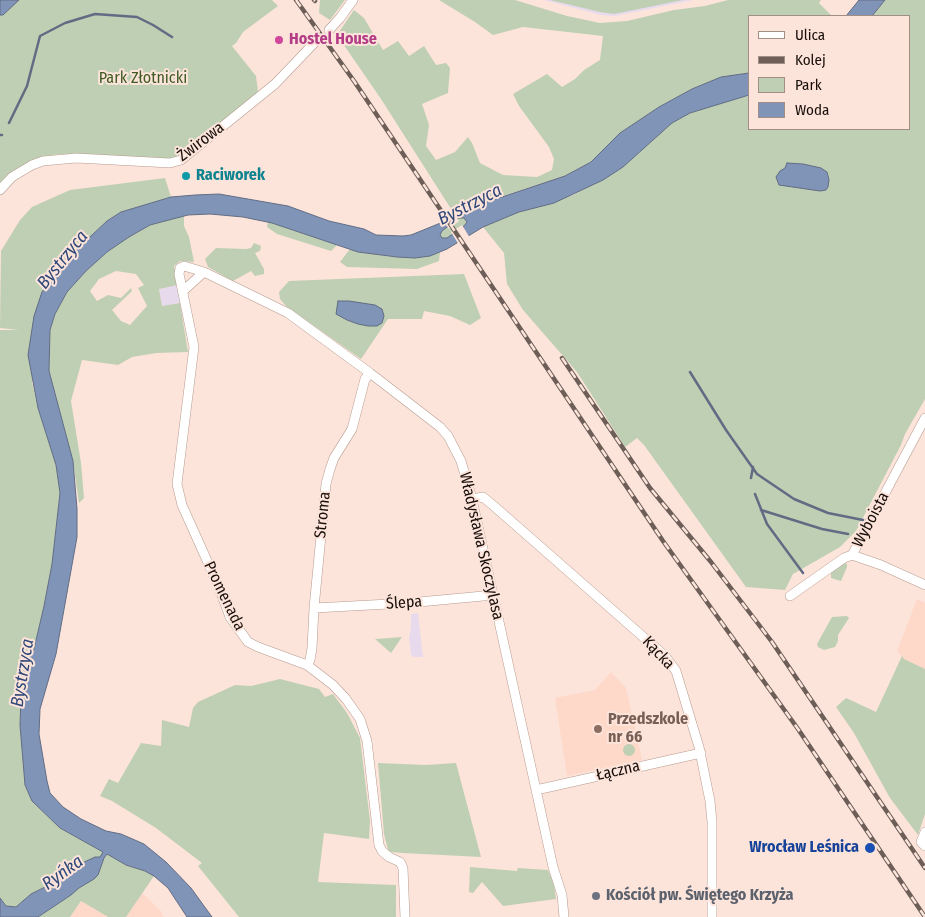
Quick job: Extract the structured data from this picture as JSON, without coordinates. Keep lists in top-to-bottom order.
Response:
{
  "streets": {
    "street": [
      "Żwirowa",
      "Stroma",
      "Wyboista",
      "Władysława Skoczylasa",
      "Promenada",
      "Ślepa",
      "Kącka",
      "Łączna"
    ]
  },
  "crossings": [
    ["Stroma", "Władysława Skoczylasa"],
    ["Stroma", "Promenada"],
    ["Stroma", "Ślepa"],
    ["Władysława Skoczylasa", "Promenada"],
    ["Władysława Skoczylasa", "Ślepa"],
    ["Władysława Skoczylasa", "Kącka"],
    ["Władysława Skoczylasa", "Łączna"],
    ["Kącka", "Łączna"]
  ],
  "water": ["Bystrzyca", "Ryńka"],
  "parks": ["Park Złotnicki"],
  "places": [
    "Hostel House",
    "Raciworek",
    "Przedszkole nr 66",
    "Wrocław Leśnica",
    "Kościół pw. Świętego Krzyża"
  ],
  "legend": [
    "Ulica",
    "Kolej",
    "Park",
    "Woda"
  ]
}
